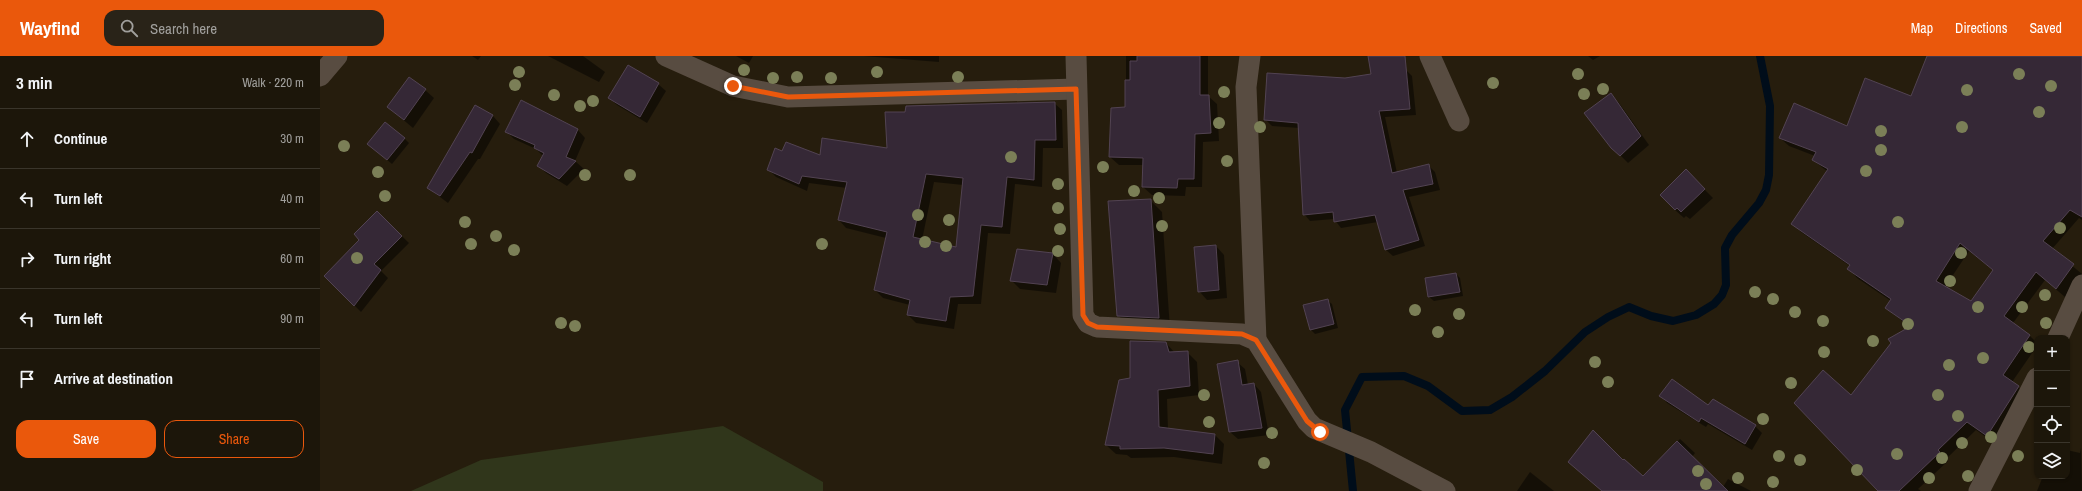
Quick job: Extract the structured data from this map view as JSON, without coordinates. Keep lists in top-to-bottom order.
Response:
{
  "page": {
    "header": "Wayfind",
    "search": "Search here",
    "nav": ["Map", "Directions", "Saved"],
    "heading": ["3 min", "Walk · 220 m"],
    "list": [
      ["Continue", "30 m"],
      ["Turn left", "40 m"],
      ["Turn right", "60 m"],
      ["Turn left", "90 m"],
      "Arrive at destination"
    ],
    "map_buttons": ["+", "−"],
    "buttons": ["Save", "Share"]
  }
}
